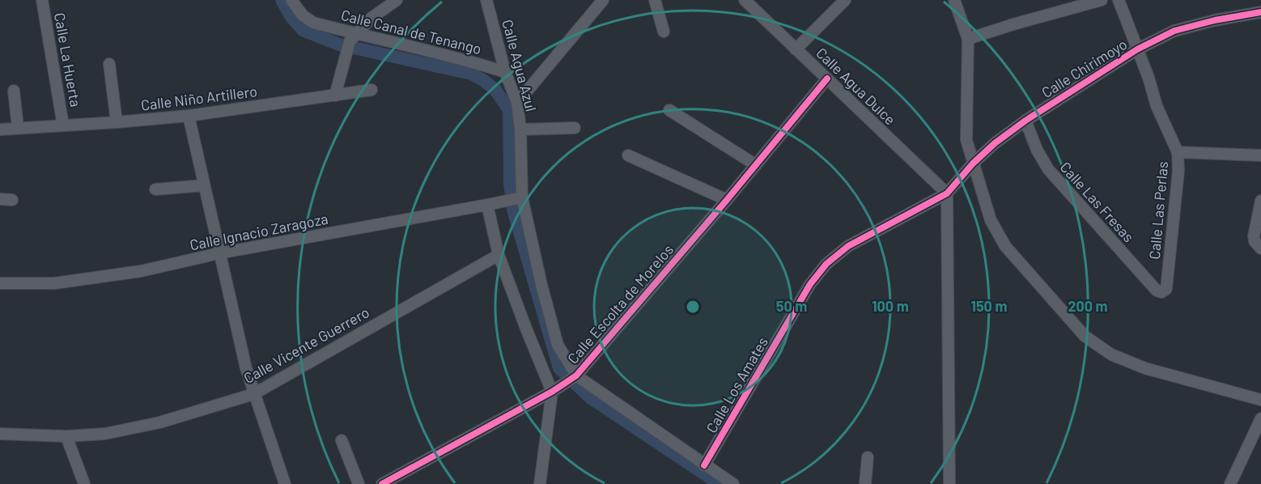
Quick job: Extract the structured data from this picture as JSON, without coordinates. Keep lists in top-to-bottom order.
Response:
{
  "streets": {
    "street": [
      "Calle Canal de Tenango",
      "Calle La Huerta",
      "Calle Agua Azul",
      "Calle Chirimoyo",
      "Calle Agua Dulce",
      "Calle Niño Artillero",
      "Calle Las Fresas",
      "Calle Las Perlas",
      "Calle Ignacio Zaragoza",
      "Calle Escolta de Morelos",
      "Calle Vicente Guerrero",
      "Calle Los Amates"
    ]
  },
  "crossings": [
    ["Calle Canal de Tenango", "Calle Agua Azul"],
    ["Calle La Huerta", "Calle Niño Artillero"],
    ["Calle Agua Azul", "Calle Ignacio Zaragoza"],
    ["Calle Agua Azul", "Calle Escolta de Morelos"],
    ["Calle Chirimoyo", "Calle Agua Dulce"],
    ["Calle Chirimoyo", "Calle Las Fresas"],
    ["Calle Chirimoyo", "Calle Las Perlas"],
    ["Calle Chirimoyo", "Calle Los Amates"],
    ["Calle Agua Dulce", "Calle Escolta de Morelos"],
    ["Calle Agua Dulce", "Calle Los Amates"],
    ["Calle Las Fresas", "Calle Las Perlas"]
  ],
  "rings": [
    "50 m",
    "100 m",
    "150 m",
    "200 m"
  ]
}
